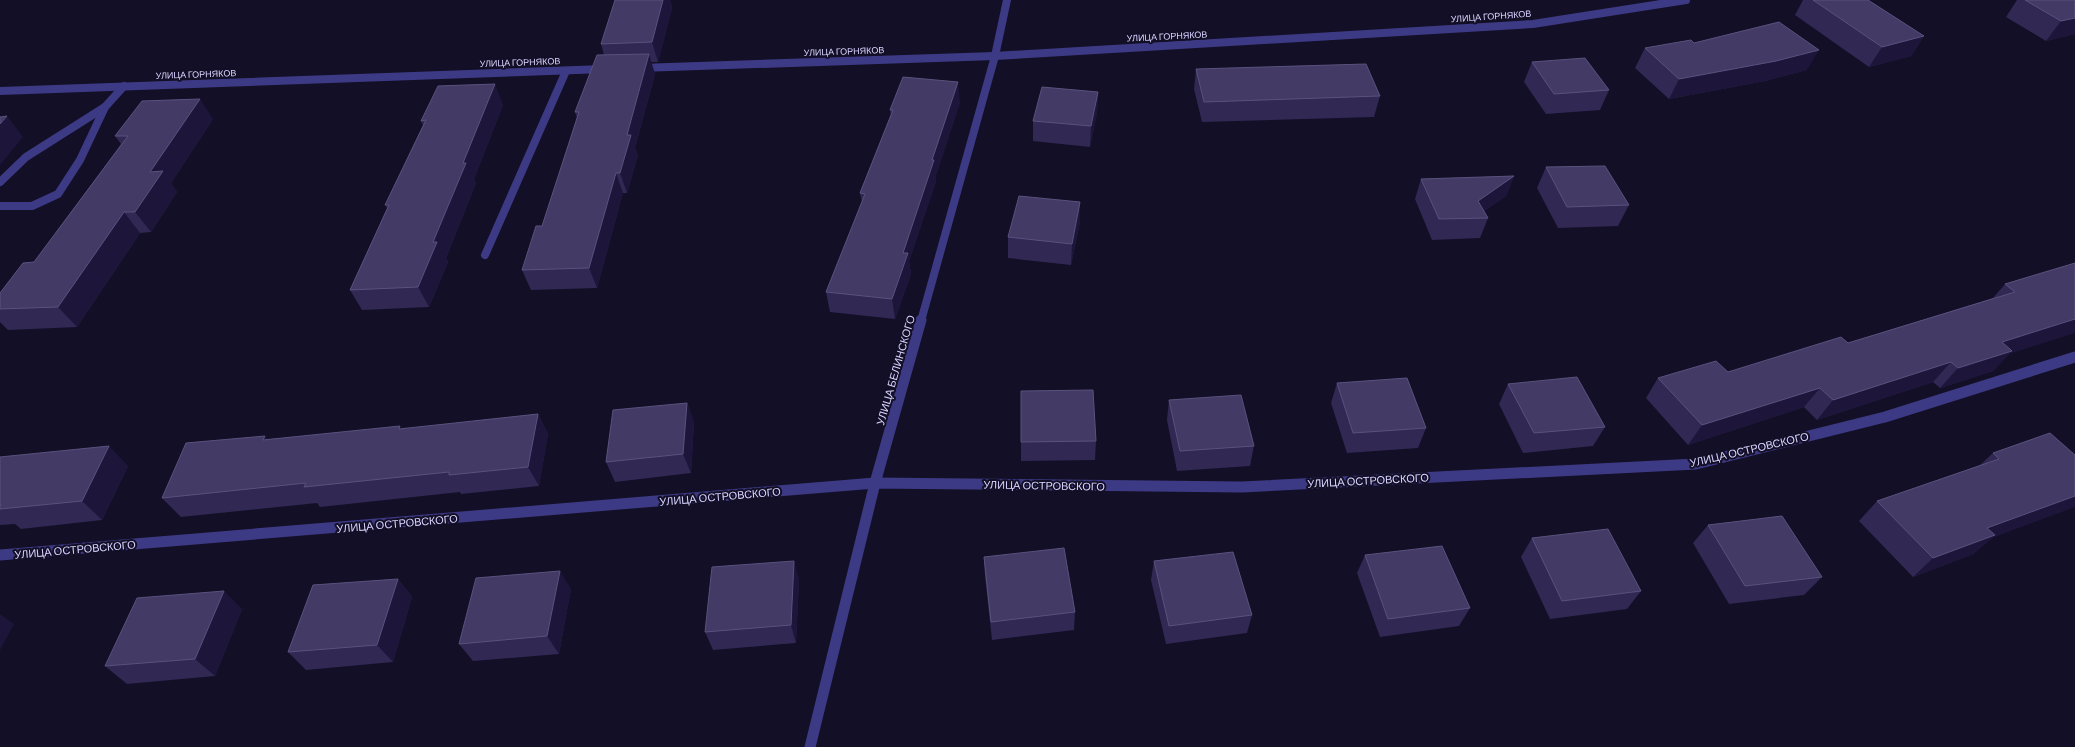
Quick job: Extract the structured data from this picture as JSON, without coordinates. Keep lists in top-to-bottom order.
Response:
{
  "streets": {
    "street": ["УЛИЦА ГОРНЯКОВ", "УЛИЦА БЕЛИНСКОГО", "УЛИЦА ОСТРОВСКОГО"]
  },
  "crossings": [
    ["УЛИЦА ГОРНЯКОВ", "УЛИЦА БЕЛИНСКОГО"],
    ["УЛИЦА БЕЛИНСКОГО", "УЛИЦА ОСТРОВСКОГО"]
  ]
}
